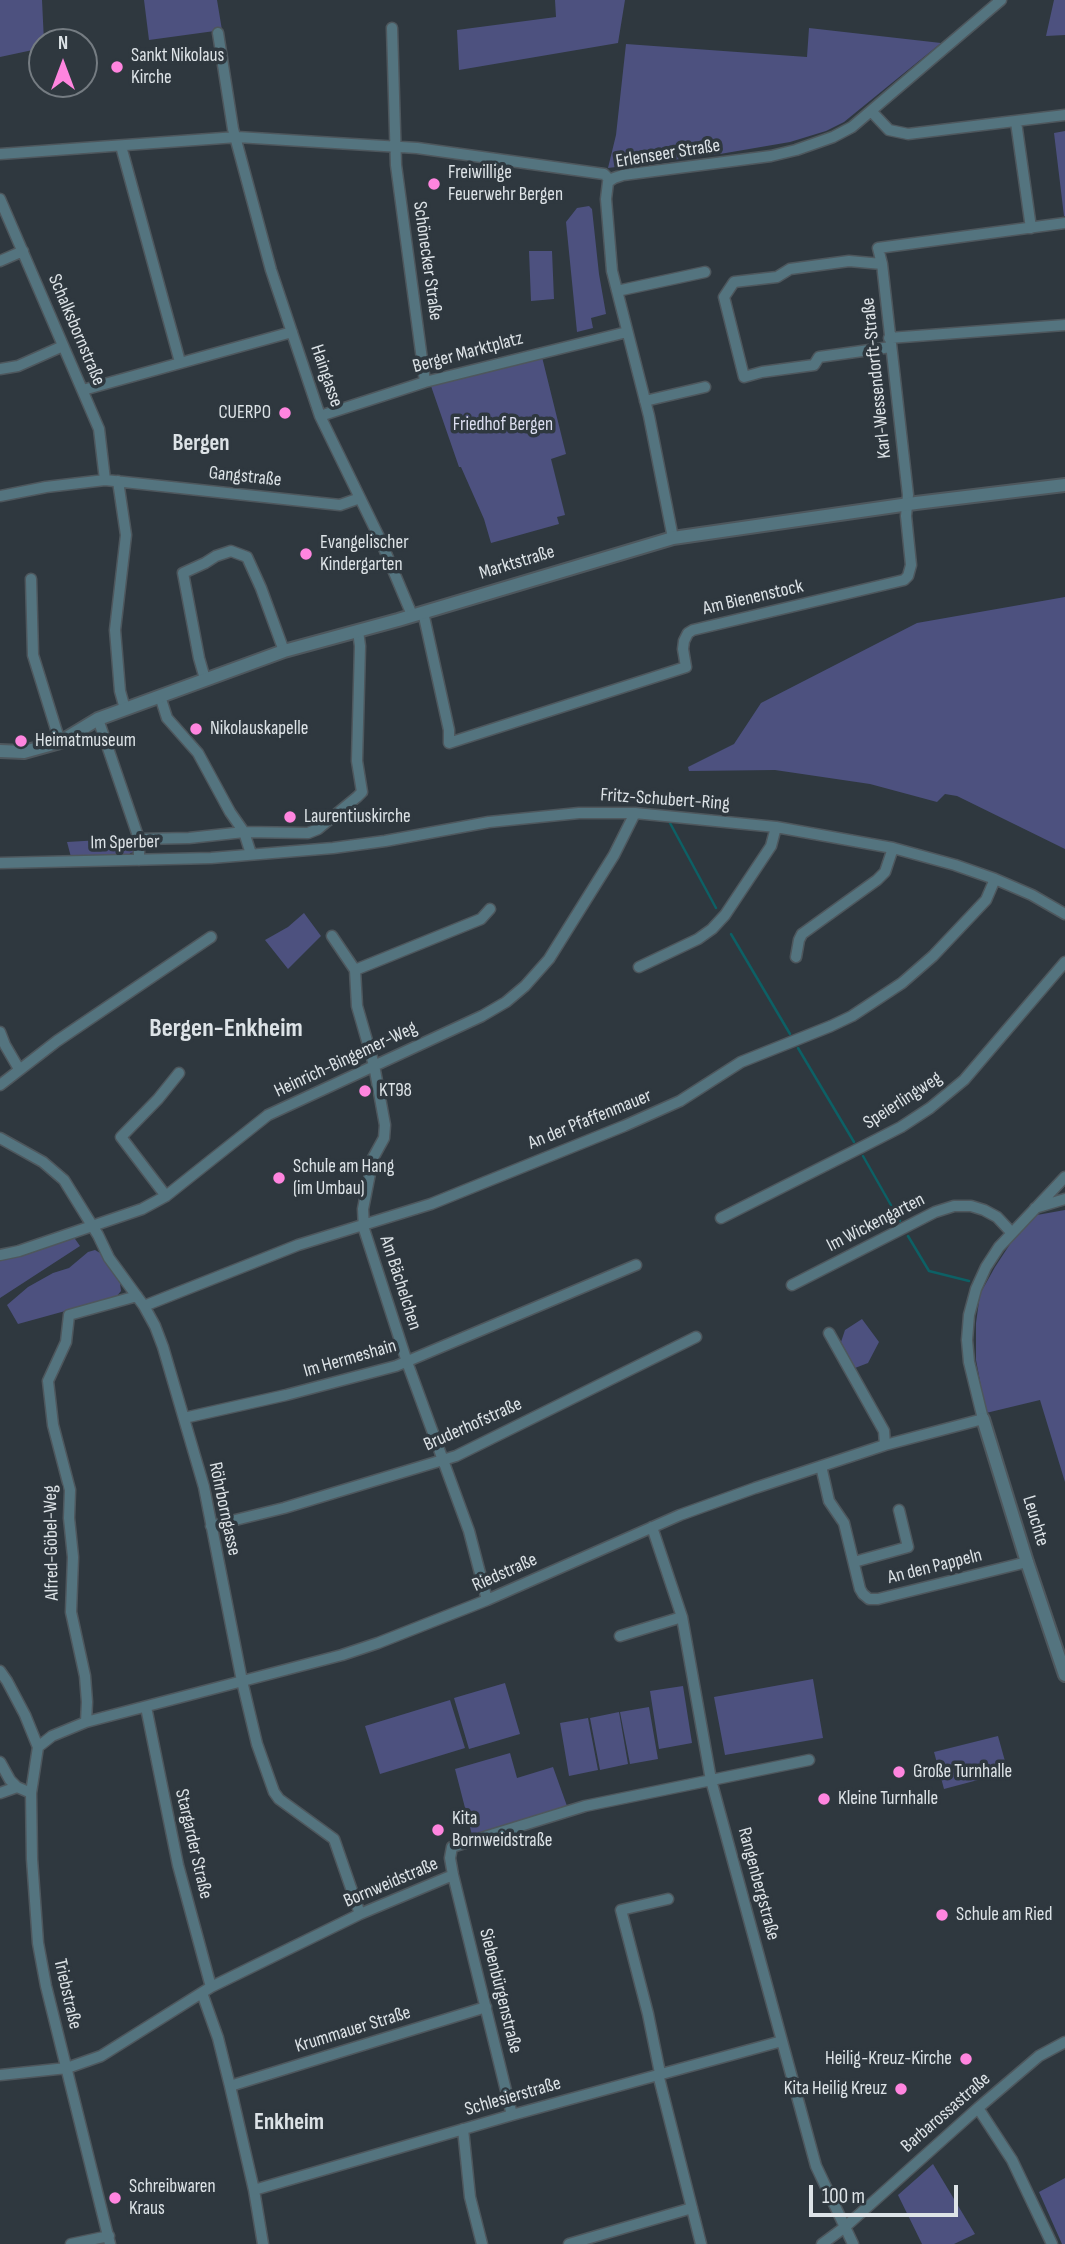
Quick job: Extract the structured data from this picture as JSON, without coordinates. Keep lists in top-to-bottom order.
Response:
{
  "streets": {
    "street": [
      "Erlenseer Straße",
      "Schönecker Straße",
      "Schalksbornstraße",
      "Berger Marktplatz",
      "Haingasse",
      "Karl-Wessendorft-Straße",
      "Gangstraße",
      "Marktstraße",
      "Am Bienenstock",
      "Fritz-Schubert-Ring",
      "Im Sperber",
      "Heinrich-Bingemer-Weg",
      "Speierlingweg",
      "An der Pfaffenmauer",
      "Im Wickengarten",
      "Am Bächelchen",
      "Im Hermeshain",
      "Bruderhofstraße",
      "Röhrborngasse",
      "Leuchte",
      "Alfred-Göbel-Weg",
      "An den Pappeln",
      "Riedstraße",
      "Stargarder Straße",
      "Bornweidstraße",
      "Rangenbergstraße",
      "Siebenbürgenstraße",
      "Triebstraße",
      "Krummauer Straße",
      "Schlesierstraße",
      "Barbarossastraße"
    ]
  },
  "crossings": [
    ["Erlenseer Straße", "Berger Marktplatz"],
    ["Erlenseer Straße", "Marktstraße"],
    ["Schönecker Straße", "Berger Marktplatz"],
    ["Schalksbornstraße", "Gangstraße"],
    ["Berger Marktplatz", "Haingasse"],
    ["Haingasse", "Gangstraße"],
    ["Haingasse", "Marktstraße"],
    ["Haingasse", "Am Bienenstock"],
    ["Karl-Wessendorft-Straße", "Marktstraße"],
    ["Karl-Wessendorft-Straße", "Am Bienenstock"],
    ["Marktstraße", "Am Bienenstock"],
    ["Marktstraße", "Im Sperber"],
    ["Fritz-Schubert-Ring", "Im Sperber"],
    ["Fritz-Schubert-Ring", "Heinrich-Bingemer-Weg"],
    ["Fritz-Schubert-Ring", "An der Pfaffenmauer"],
    ["Heinrich-Bingemer-Weg", "Am Bächelchen"],
    ["Heinrich-Bingemer-Weg", "Röhrborngasse"],
    ["An der Pfaffenmauer", "Am Bächelchen"],
    ["An der Pfaffenmauer", "Röhrborngasse"],
    ["Am Bächelchen", "Im Hermeshain"],
    ["Am Bächelchen", "Bruderhofstraße"],
    ["Am Bächelchen", "Riedstraße"],
    ["Im Hermeshain", "Röhrborngasse"],
    ["Bruderhofstraße", "Röhrborngasse"],
    ["Röhrborngasse", "Alfred-Göbel-Weg"],
    ["Röhrborngasse", "Riedstraße"],
    ["Röhrborngasse", "Bornweidstraße"],
    ["Leuchte", "An den Pappeln"],
    ["Leuchte", "Riedstraße"],
    ["Alfred-Göbel-Weg", "Riedstraße"],
    ["An den Pappeln", "Riedstraße"],
    ["Riedstraße", "Stargarder Straße"],
    ["Riedstraße", "Rangenbergstraße"],
    ["Riedstraße", "Triebstraße"],
    ["Stargarder Straße", "Bornweidstraße"],
    ["Stargarder Straße", "Krummauer Straße"],
    ["Stargarder Straße", "Schlesierstraße"],
    ["Bornweidstraße", "Rangenbergstraße"],
    ["Bornweidstraße", "Siebenbürgenstraße"],
    ["Bornweidstraße", "Triebstraße"],
    ["Rangenbergstraße", "Schlesierstraße"],
    ["Rangenbergstraße", "Barbarossastraße"],
    ["Siebenbürgenstraße", "Krummauer Straße"],
    ["Siebenbürgenstraße", "Schlesierstraße"]
  ],
  "districts": ["Bergen", "Bergen-Enkheim", "Enkheim"],
  "parks": ["Friedhof Bergen"],
  "places": [
    "Sankt Nikolaus Kirche",
    "Freiwillige Feuerwehr Bergen",
    "CUERPO",
    "Evangelischer Kindergarten",
    "Nikolauskapelle",
    "Heimatmuseum",
    "Laurentiuskirche",
    "KT98",
    "Schule am Hang (im Umbau)",
    "Große Turnhalle",
    "Kleine Turnhalle",
    "Kita Bornweidstraße",
    "Schule am Ried",
    "Heilig-Kreuz-Kirche",
    "Kita Heilig Kreuz",
    "Schreibwaren Kraus"
  ],
  "scale_bar": "100 m",
  "north": "top"
}
